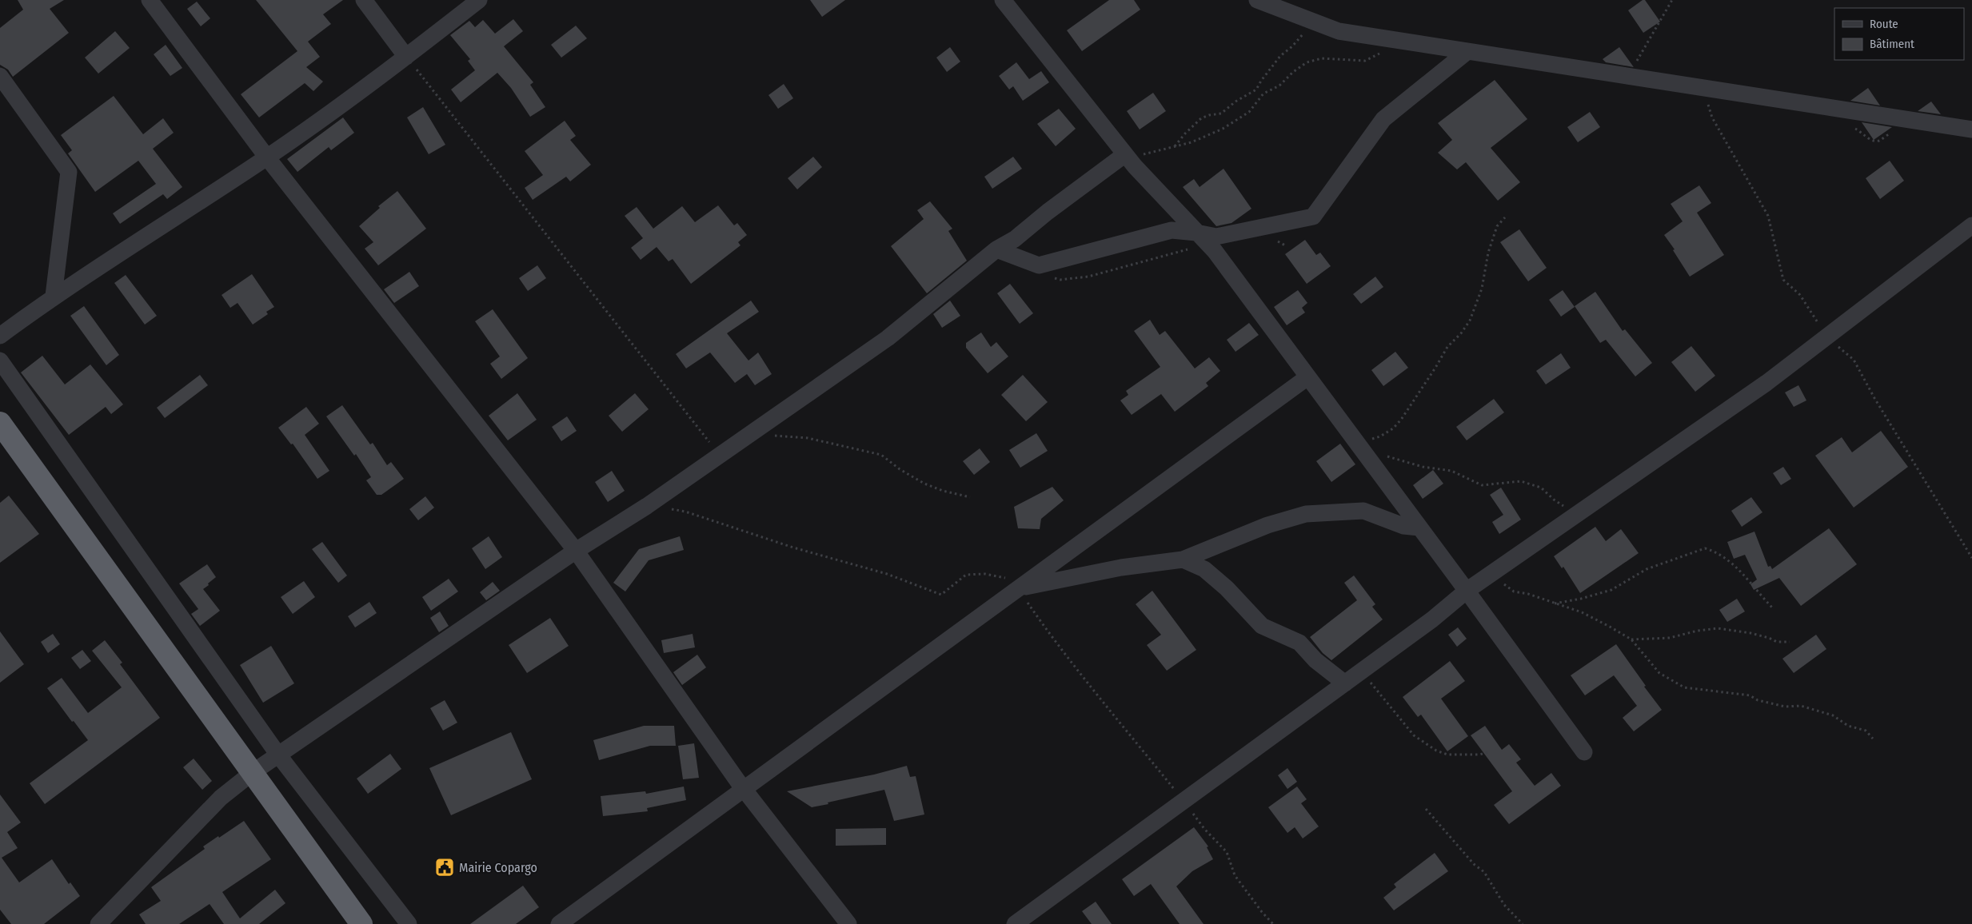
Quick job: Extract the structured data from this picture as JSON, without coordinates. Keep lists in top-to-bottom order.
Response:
{
  "places": {
    "public building": ["Mairie Copargo"]
  },
  "legend": ["Route", "Bâtiment"]
}
